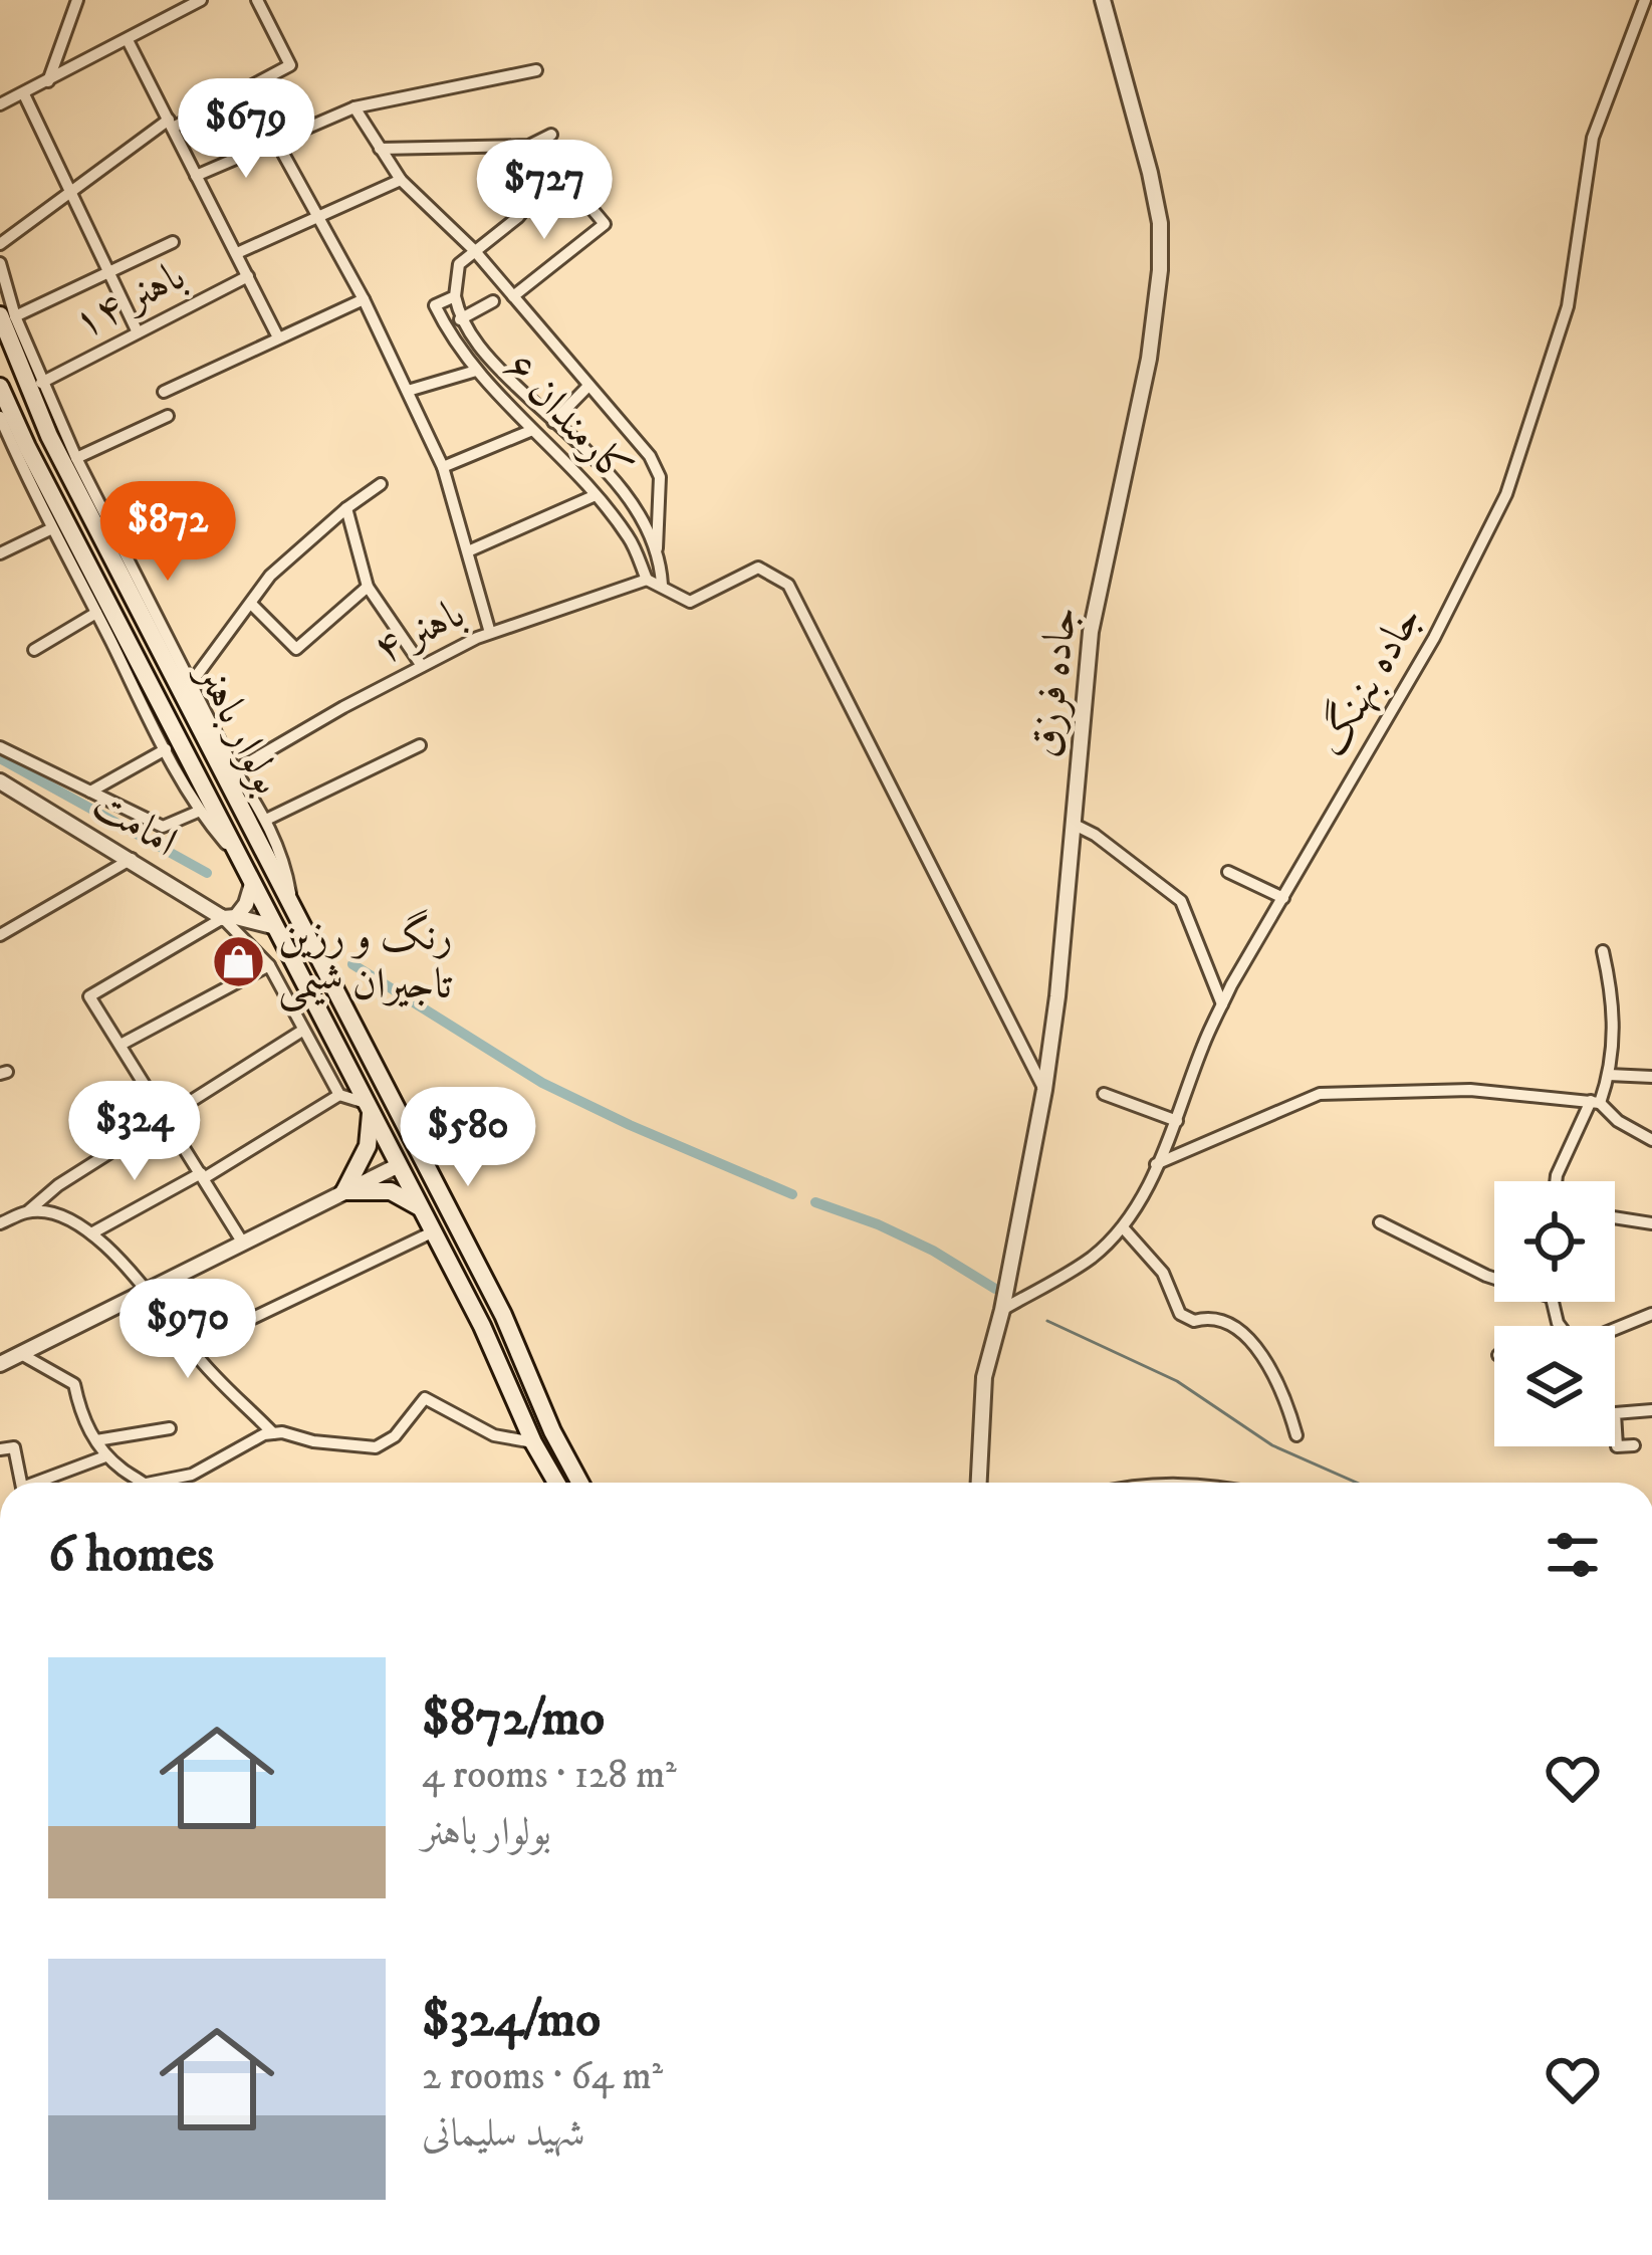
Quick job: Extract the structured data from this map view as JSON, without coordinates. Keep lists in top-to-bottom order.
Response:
{
  "streets": {
    "main road": ["بولوار باهنر"],
    "street": [
      "باهنر ۱۴",
      "کارمندان ۶",
      "باهنر ۴",
      "جاده بنهنگ",
      "جاده فرزق",
      "امامت"
    ]
  },
  "crossings": [
    ["کارمندان ۶", "باهنر ۴"],
    ["جاده بنهنگ", "جاده فرزق"],
    ["بولوار باهنر", "امامت"]
  ],
  "places": {
    "shop": ["رنگ و رزین تاجیران شیمی"]
  },
  "page": {
    "price": [
      "$679",
      "$727",
      "$872",
      "$324",
      "$580",
      "$970"
    ],
    "heading": "6 homes",
    "list": [
      {
        "name": "$872/mo",
        "note": "4 rooms · 128 m² · بولوار باهنر"
      },
      {
        "name": "$324/mo",
        "note": "2 rooms · 64 m² · شهید سلیمانی"
      }
    ]
  }
}
